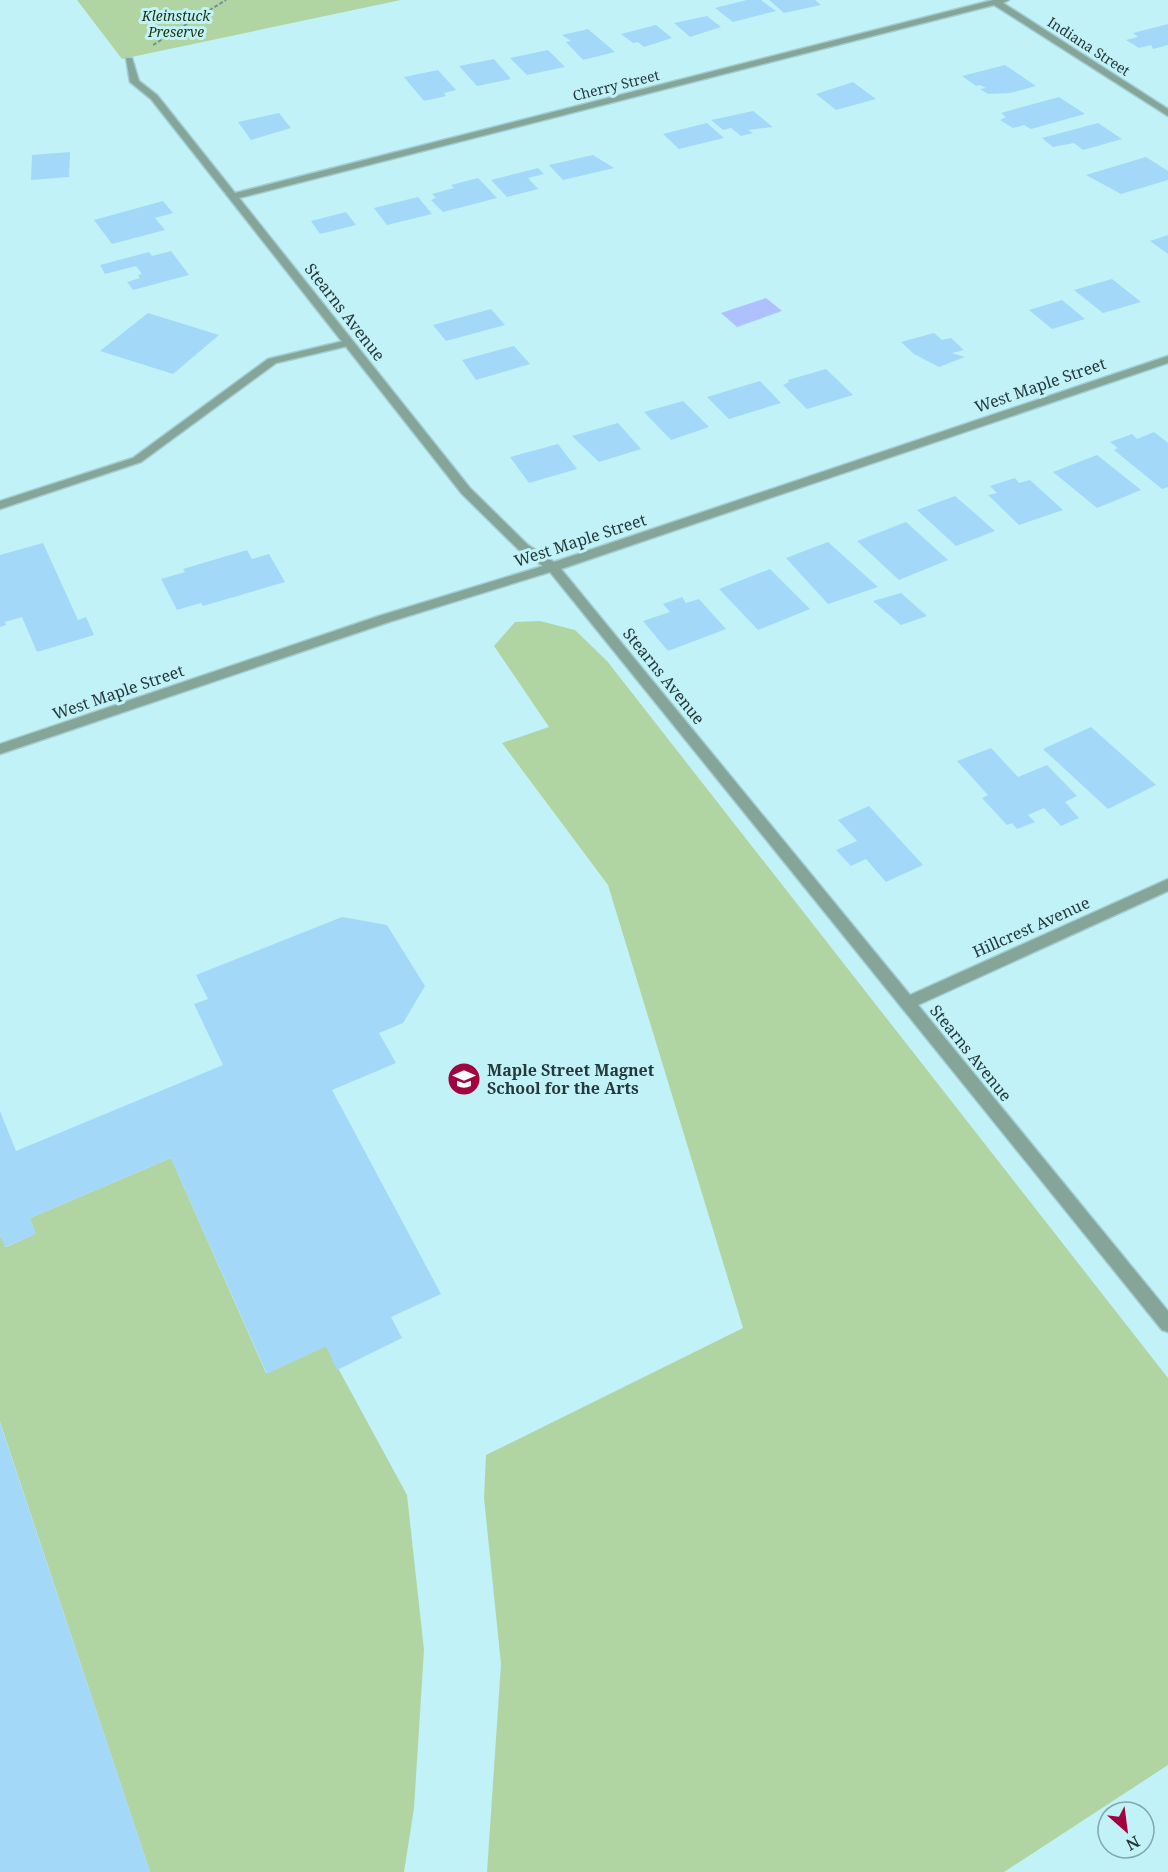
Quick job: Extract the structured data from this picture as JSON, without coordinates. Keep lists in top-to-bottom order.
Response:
{
  "streets": {
    "street": [
      "Indiana Street",
      "Cherry Street",
      "Stearns Avenue",
      "West Maple Street",
      "Hillcrest Avenue"
    ]
  },
  "crossings": [
    ["Indiana Street", "Cherry Street"],
    ["Cherry Street", "Stearns Avenue"],
    ["Stearns Avenue", "West Maple Street"],
    ["Stearns Avenue", "Hillcrest Avenue"]
  ],
  "parks": ["Kleinstuck Preserve"],
  "places": {
    "school or university": ["Maple Street Magnet School for the Arts"]
  },
  "north": "bottom right"
}
